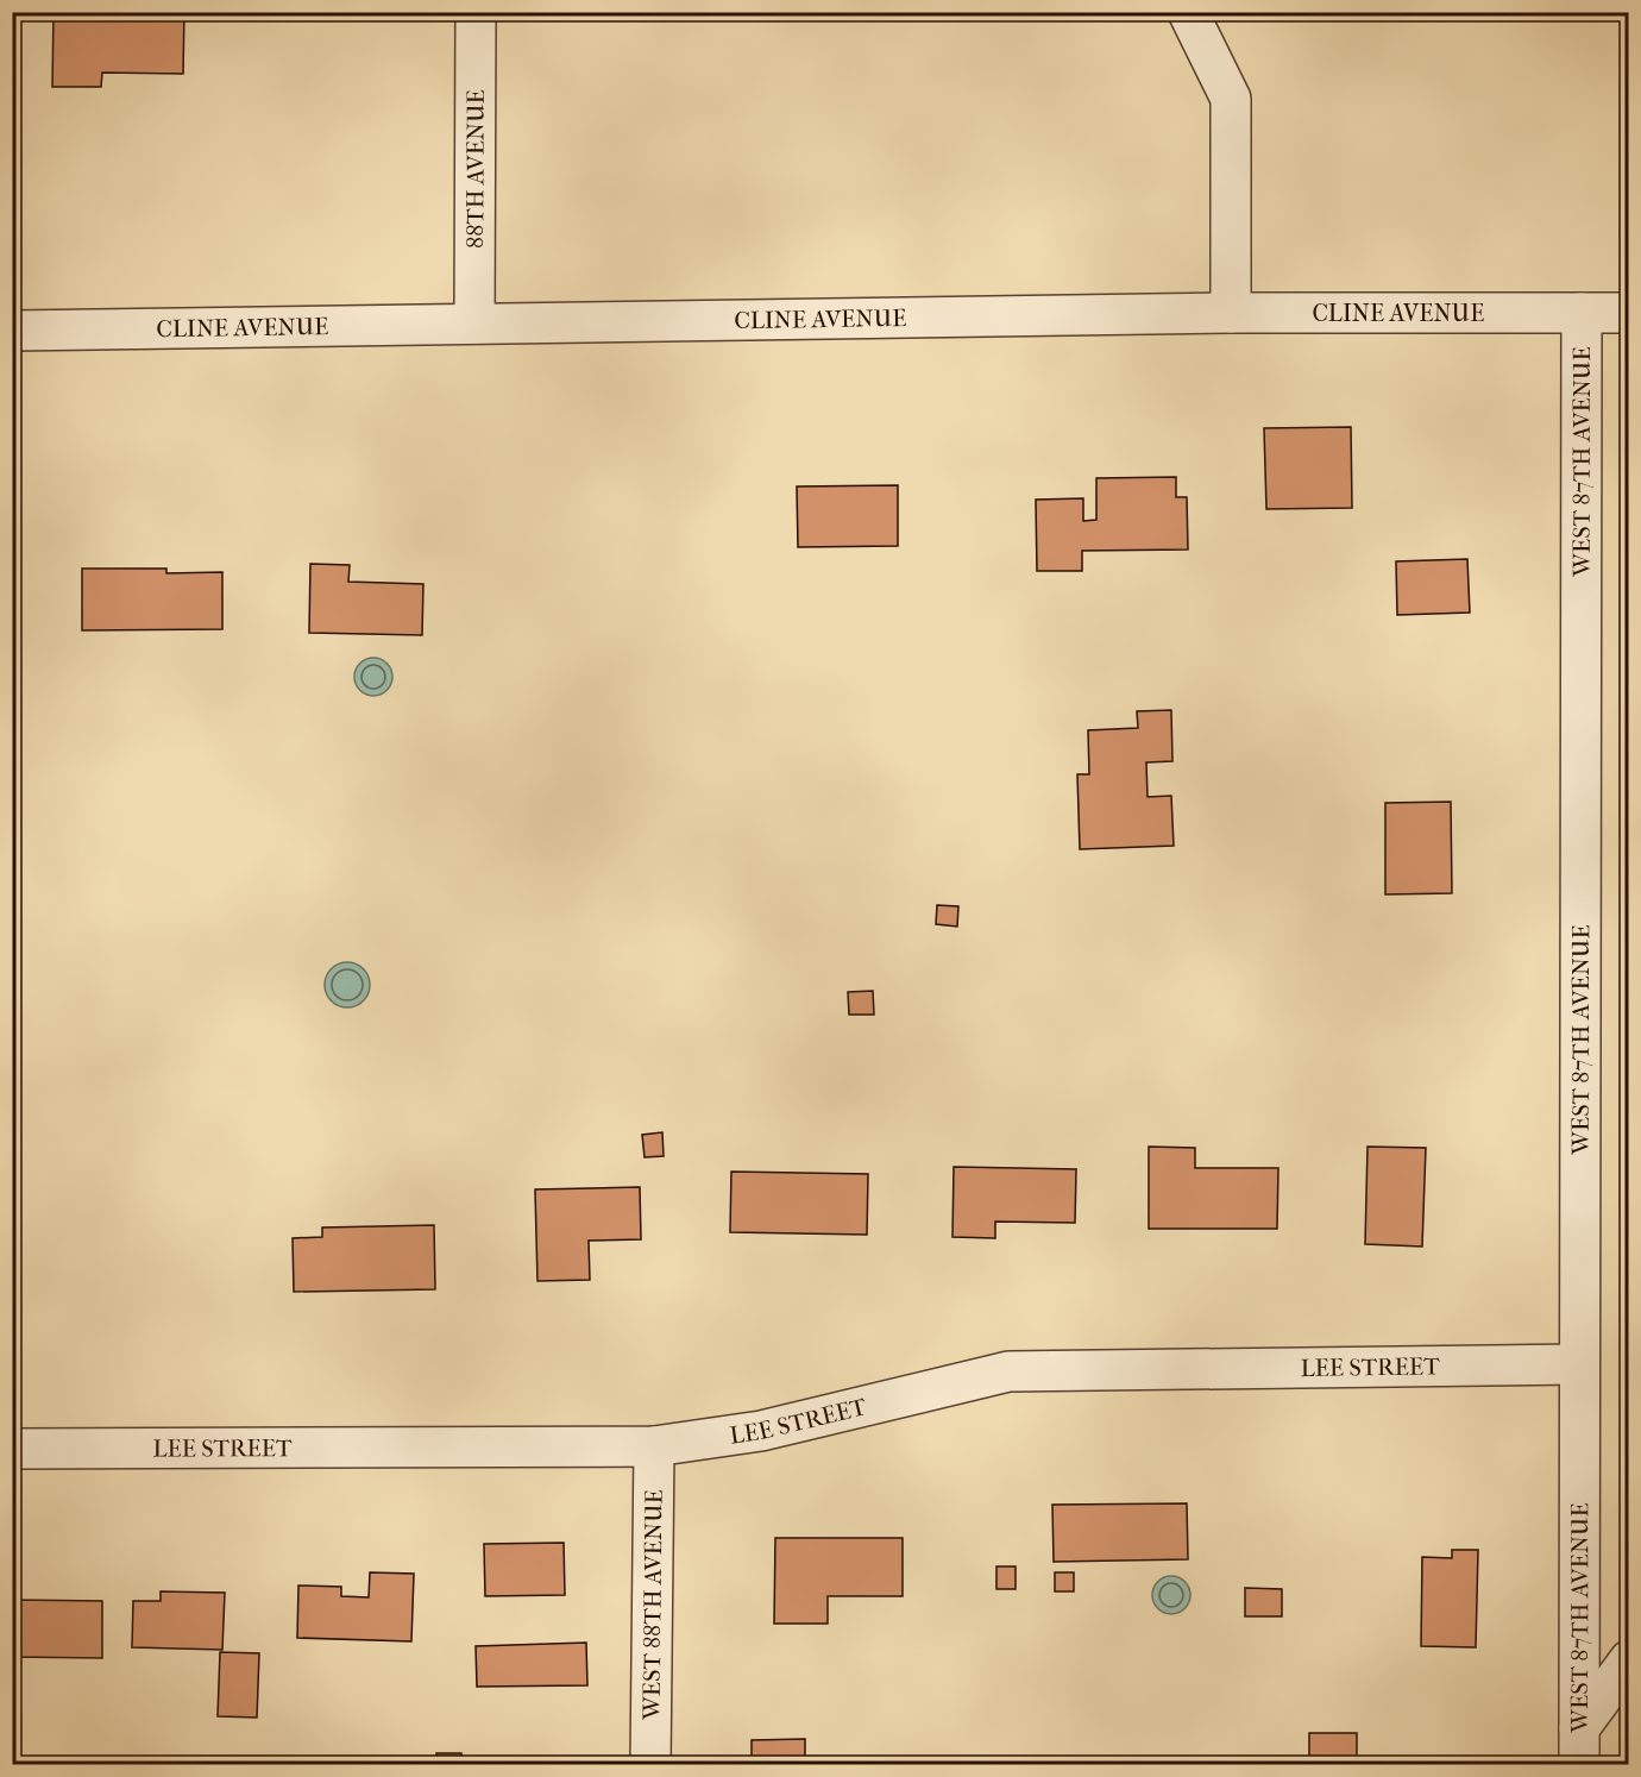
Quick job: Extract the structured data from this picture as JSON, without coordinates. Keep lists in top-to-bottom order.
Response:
{
  "streets": {
    "street": [
      "88TH AVENUE",
      "CLINE AVENUE",
      "WEST 87TH AVENUE",
      "LEE STREET",
      "WEST 88TH AVENUE"
    ]
  },
  "crossings": [
    ["88TH AVENUE", "CLINE AVENUE"],
    ["CLINE AVENUE", "WEST 87TH AVENUE"],
    ["WEST 87TH AVENUE", "LEE STREET"],
    ["LEE STREET", "WEST 88TH AVENUE"]
  ]
}
